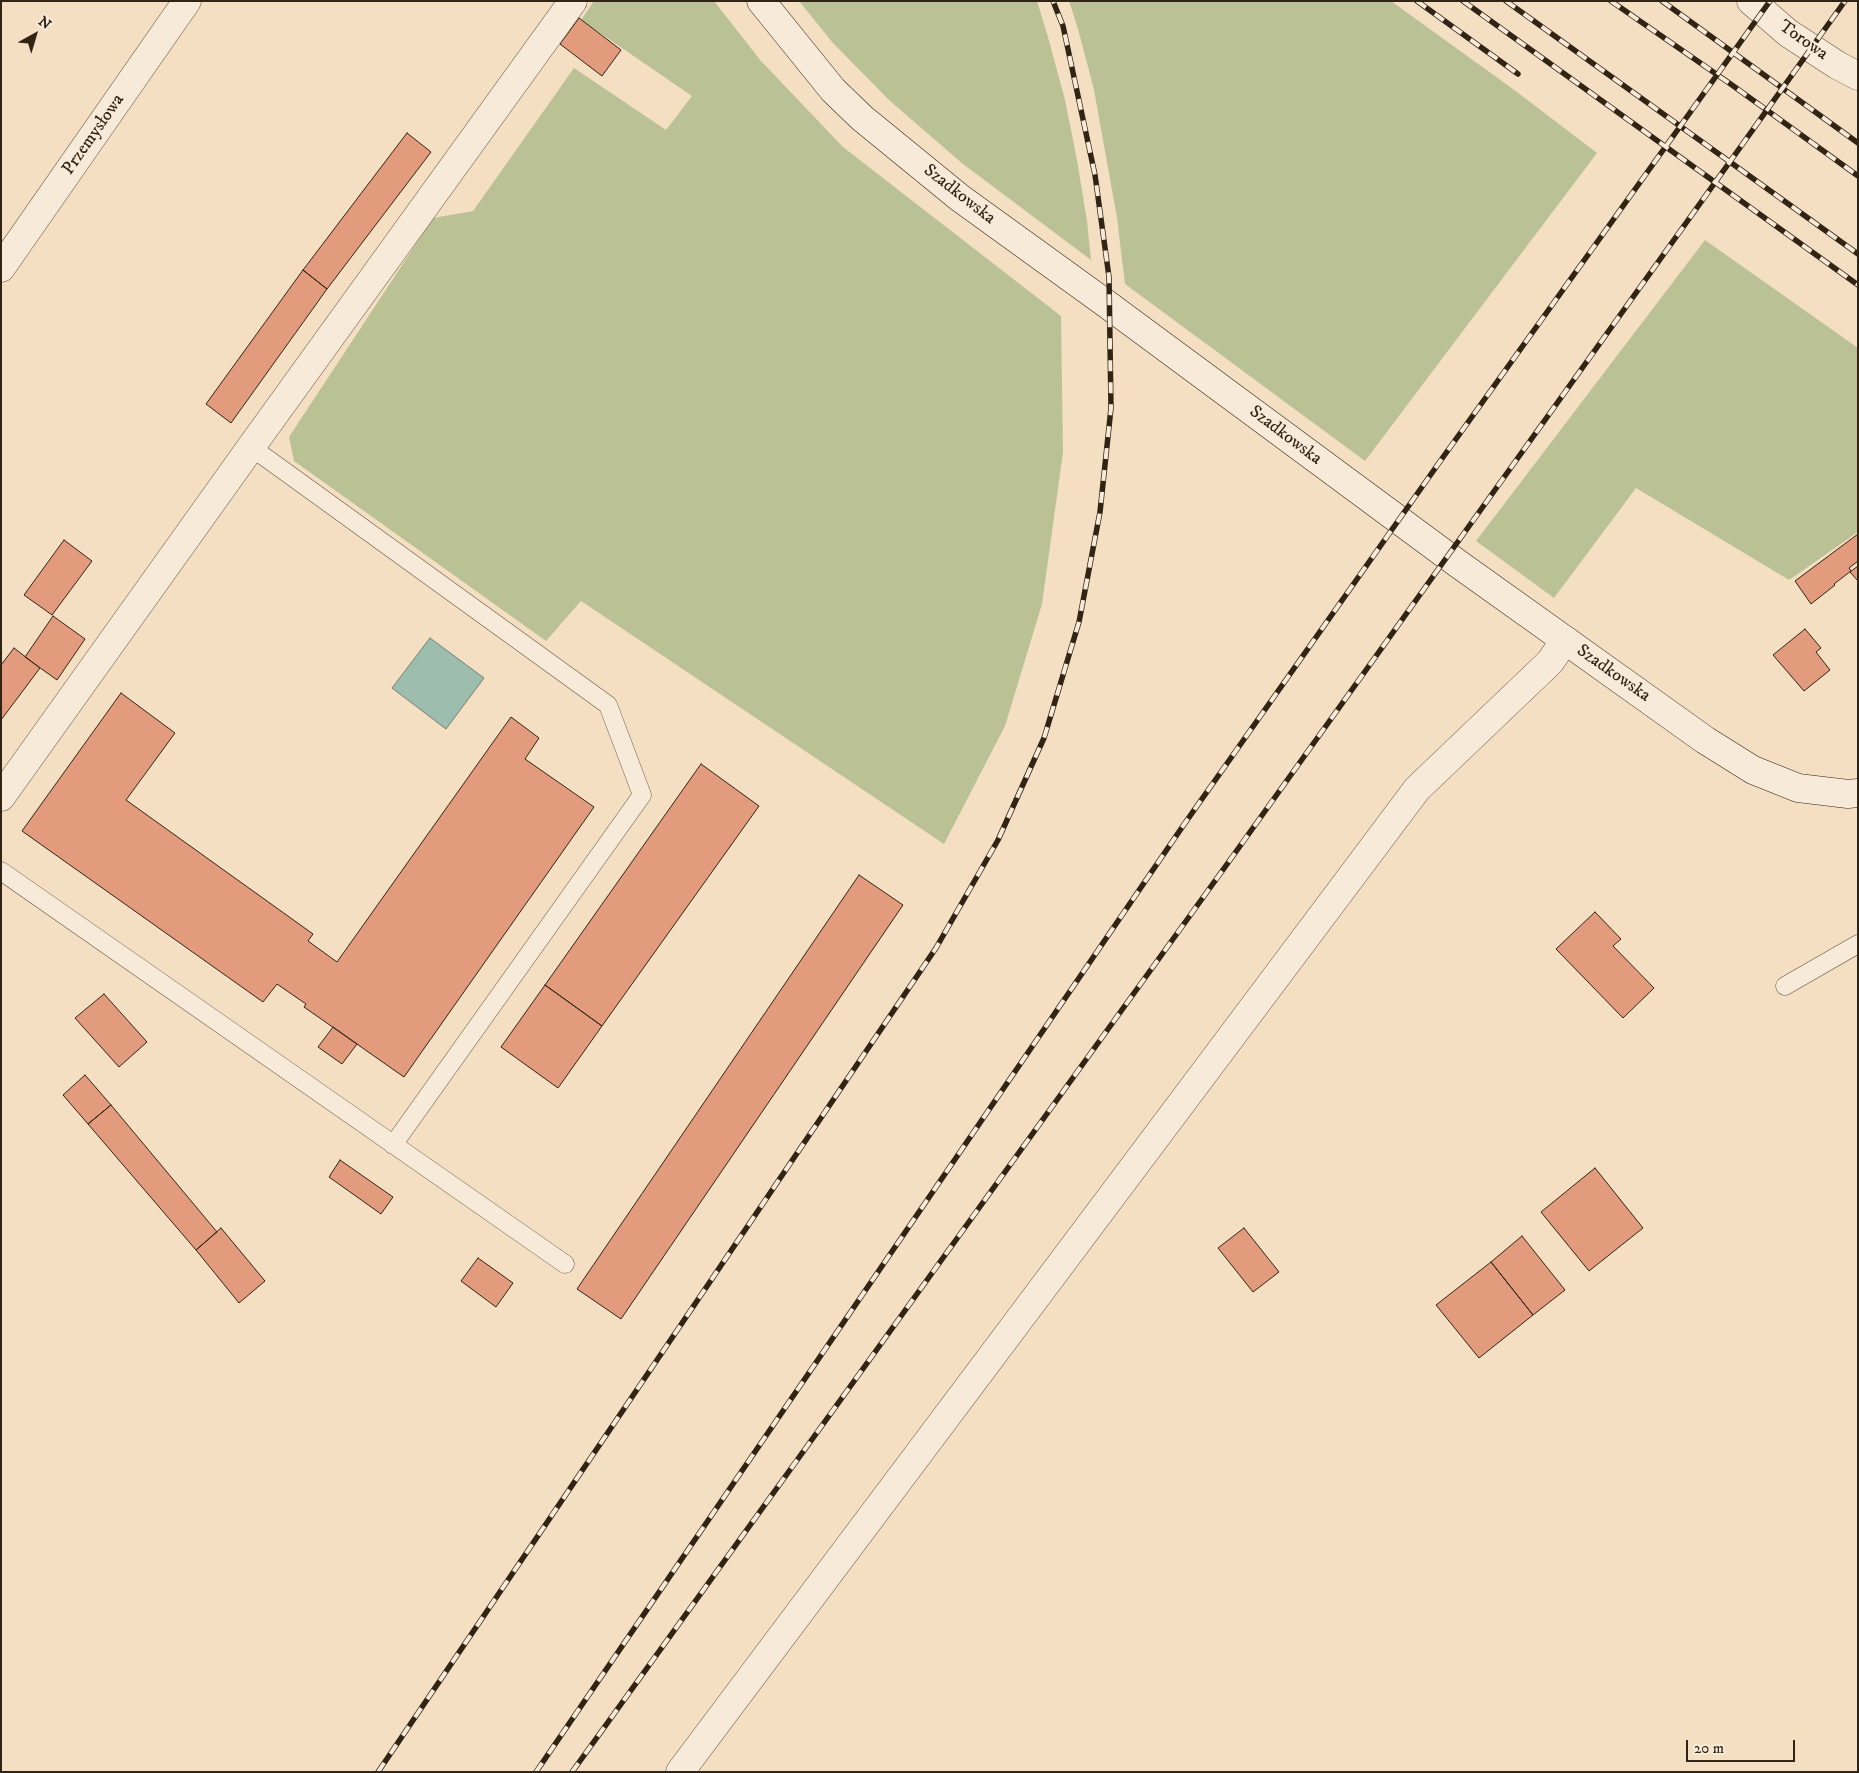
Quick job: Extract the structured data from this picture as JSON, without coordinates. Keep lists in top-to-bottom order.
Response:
{
  "streets": {
    "street": ["Torowa", "Przemysłowa", "Szadkowska"]
  },
  "scale_bar": "20 m",
  "north": "top right"
}
